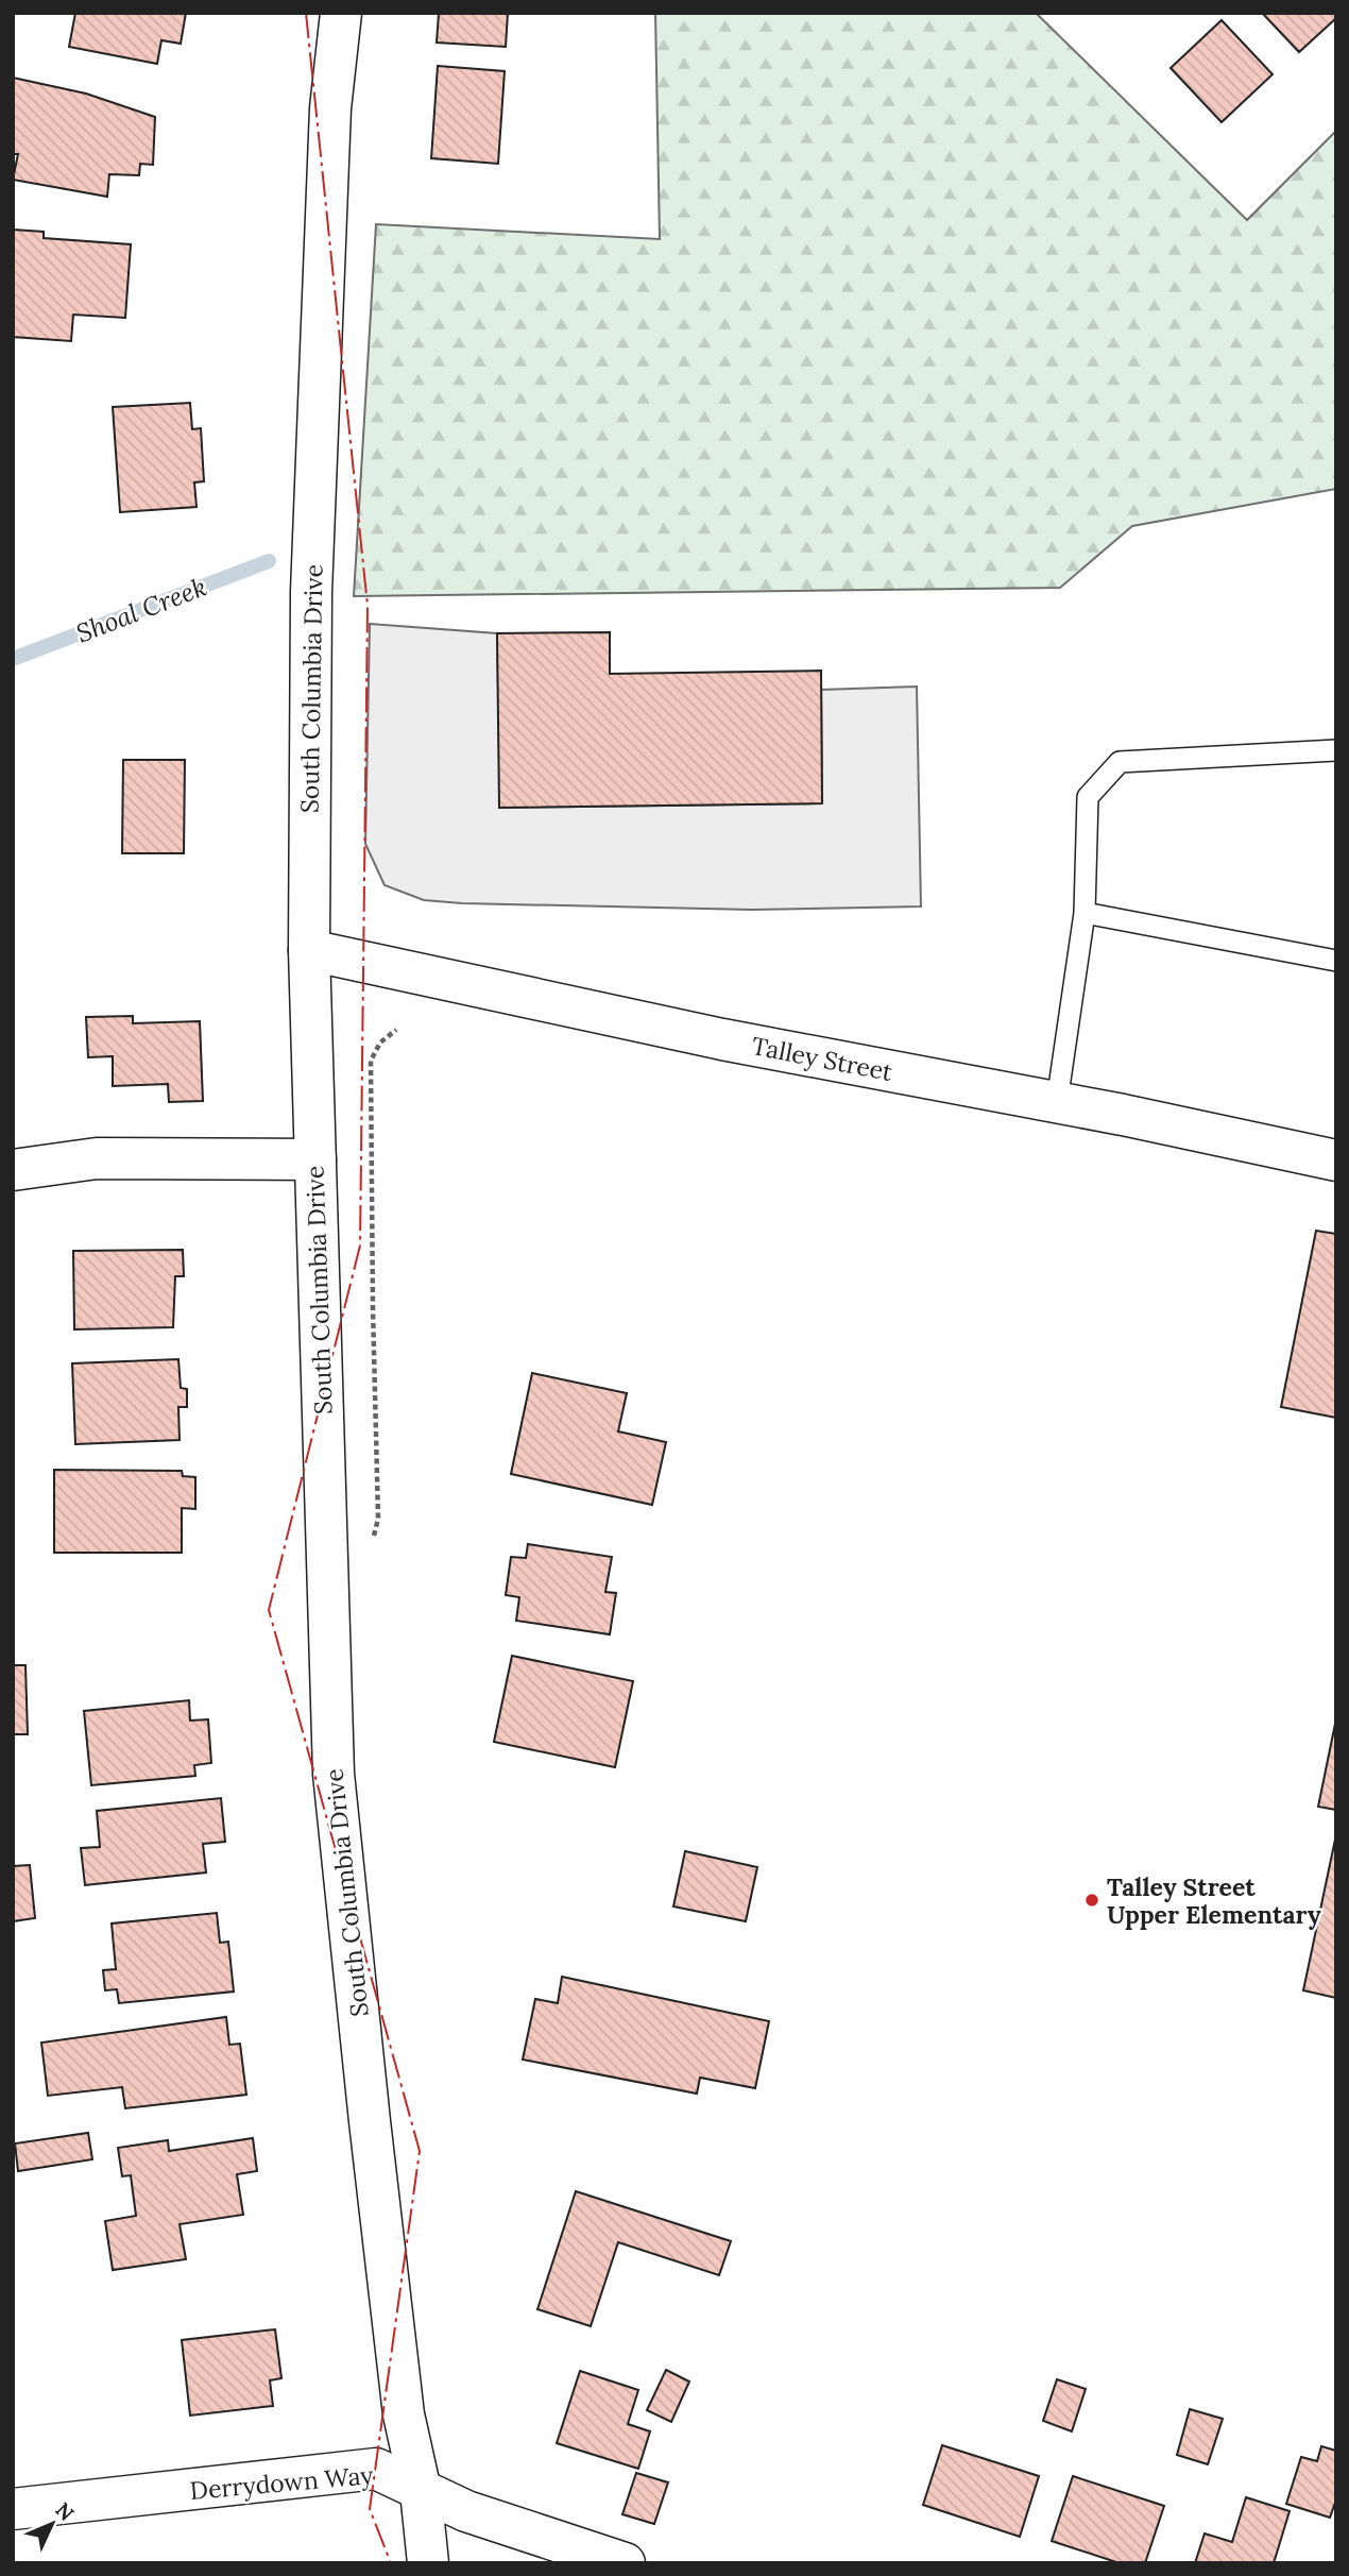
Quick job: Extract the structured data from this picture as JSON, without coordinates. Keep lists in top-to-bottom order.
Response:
{
  "streets": {
    "main road": ["South Columbia Drive", "Talley Street", "Derrydown Way"]
  },
  "crossings": [
    ["South Columbia Drive", "Talley Street"],
    ["South Columbia Drive", "Derrydown Way"]
  ],
  "water": ["Shoal Creek"],
  "places": ["Talley Street Upper Elementary"],
  "north": "top right"
}
